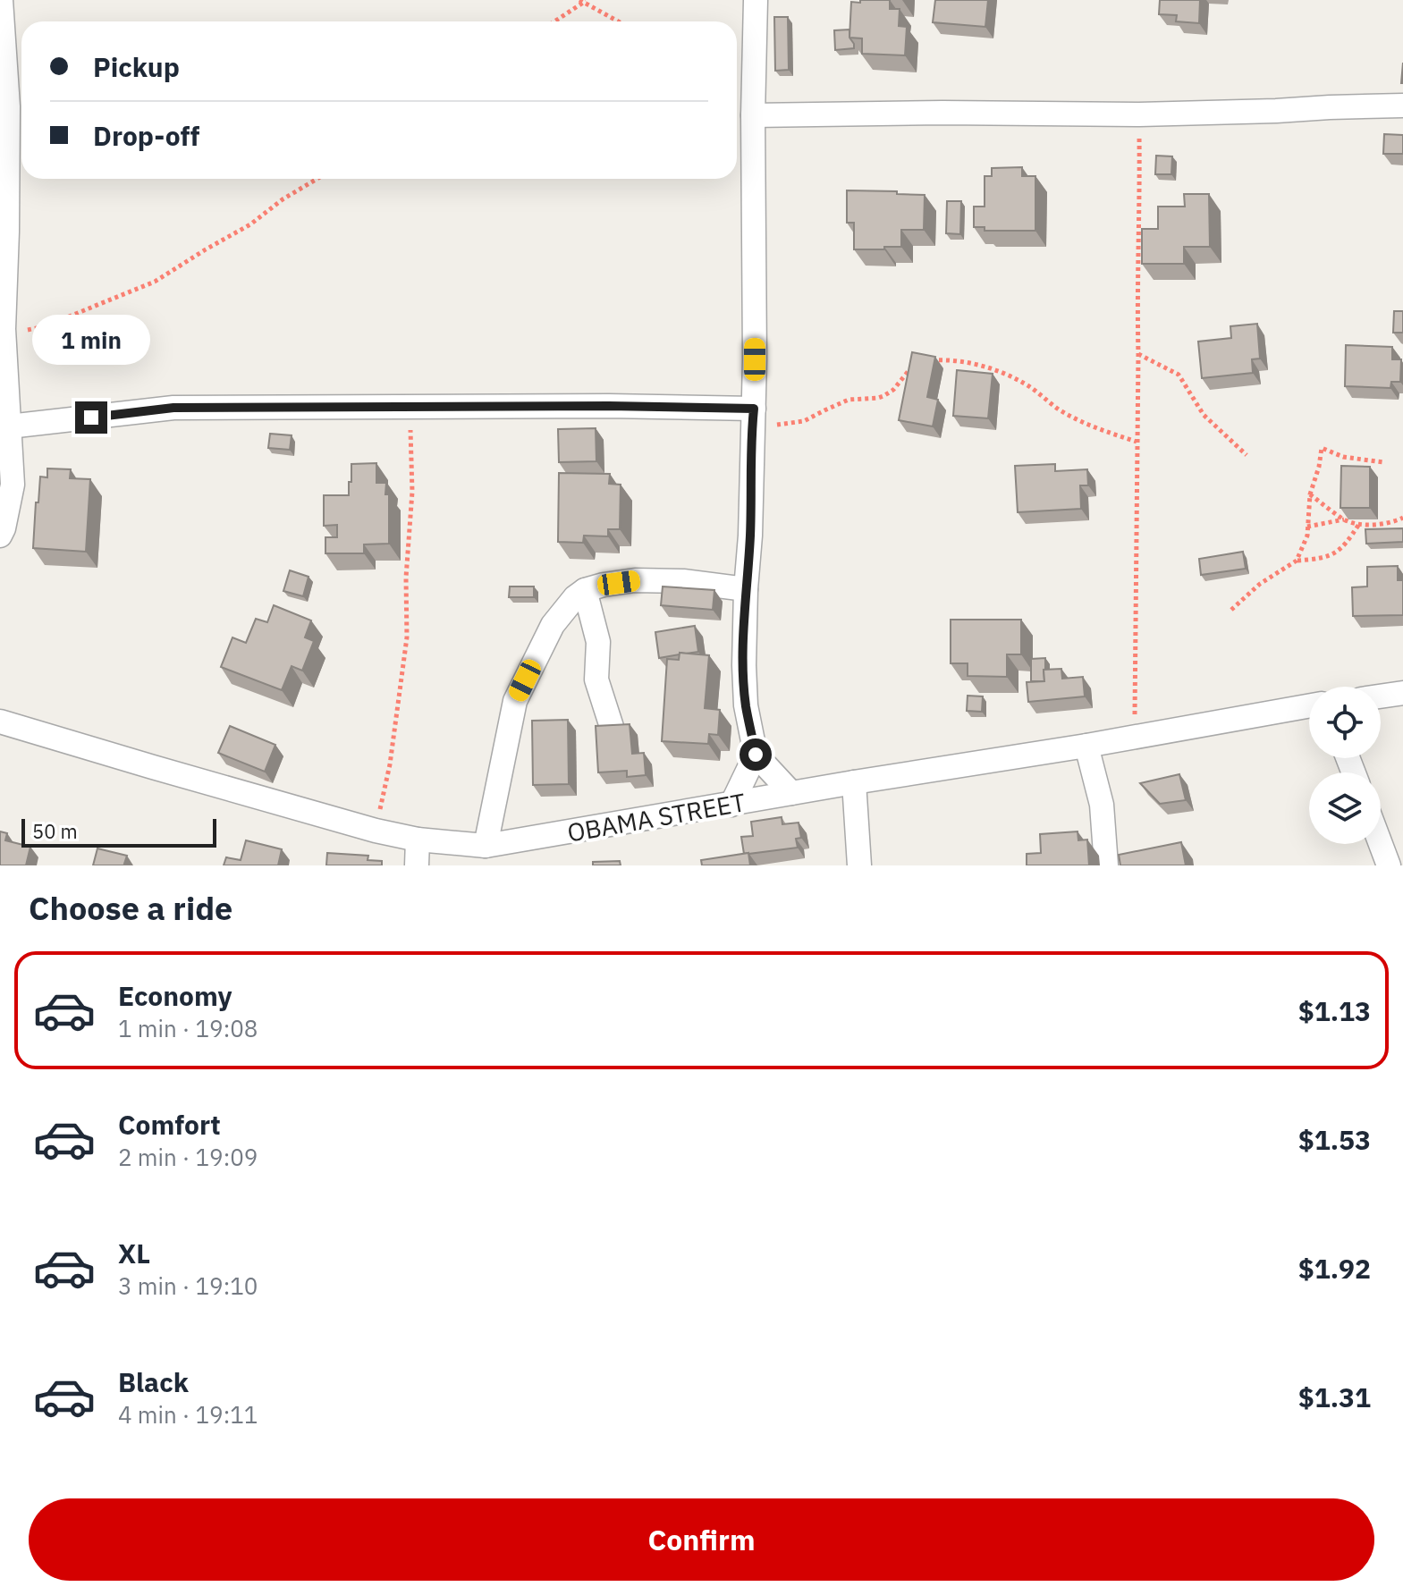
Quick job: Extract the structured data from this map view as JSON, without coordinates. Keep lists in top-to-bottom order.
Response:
{
  "streets": {
    "street": ["OBAMA STREET"]
  },
  "scale_bar": "50 m",
  "page": {
    "banner": ["Pickup", "Drop-off"],
    "bubble": "1 min",
    "scale": "50 m",
    "heading": "Choose a ride",
    "list": [
      {
        "name": "Economy",
        "note": "1 min · 19:08",
        "value": "$1.13"
      },
      {
        "name": "Comfort",
        "note": "2 min · 19:09",
        "value": "$1.53"
      },
      {
        "name": "XL",
        "note": "3 min · 19:10",
        "value": "$1.92"
      },
      {
        "name": "Black",
        "note": "4 min · 19:11",
        "value": "$1.31"
      }
    ],
    "buttons": "Confirm"
  }
}
